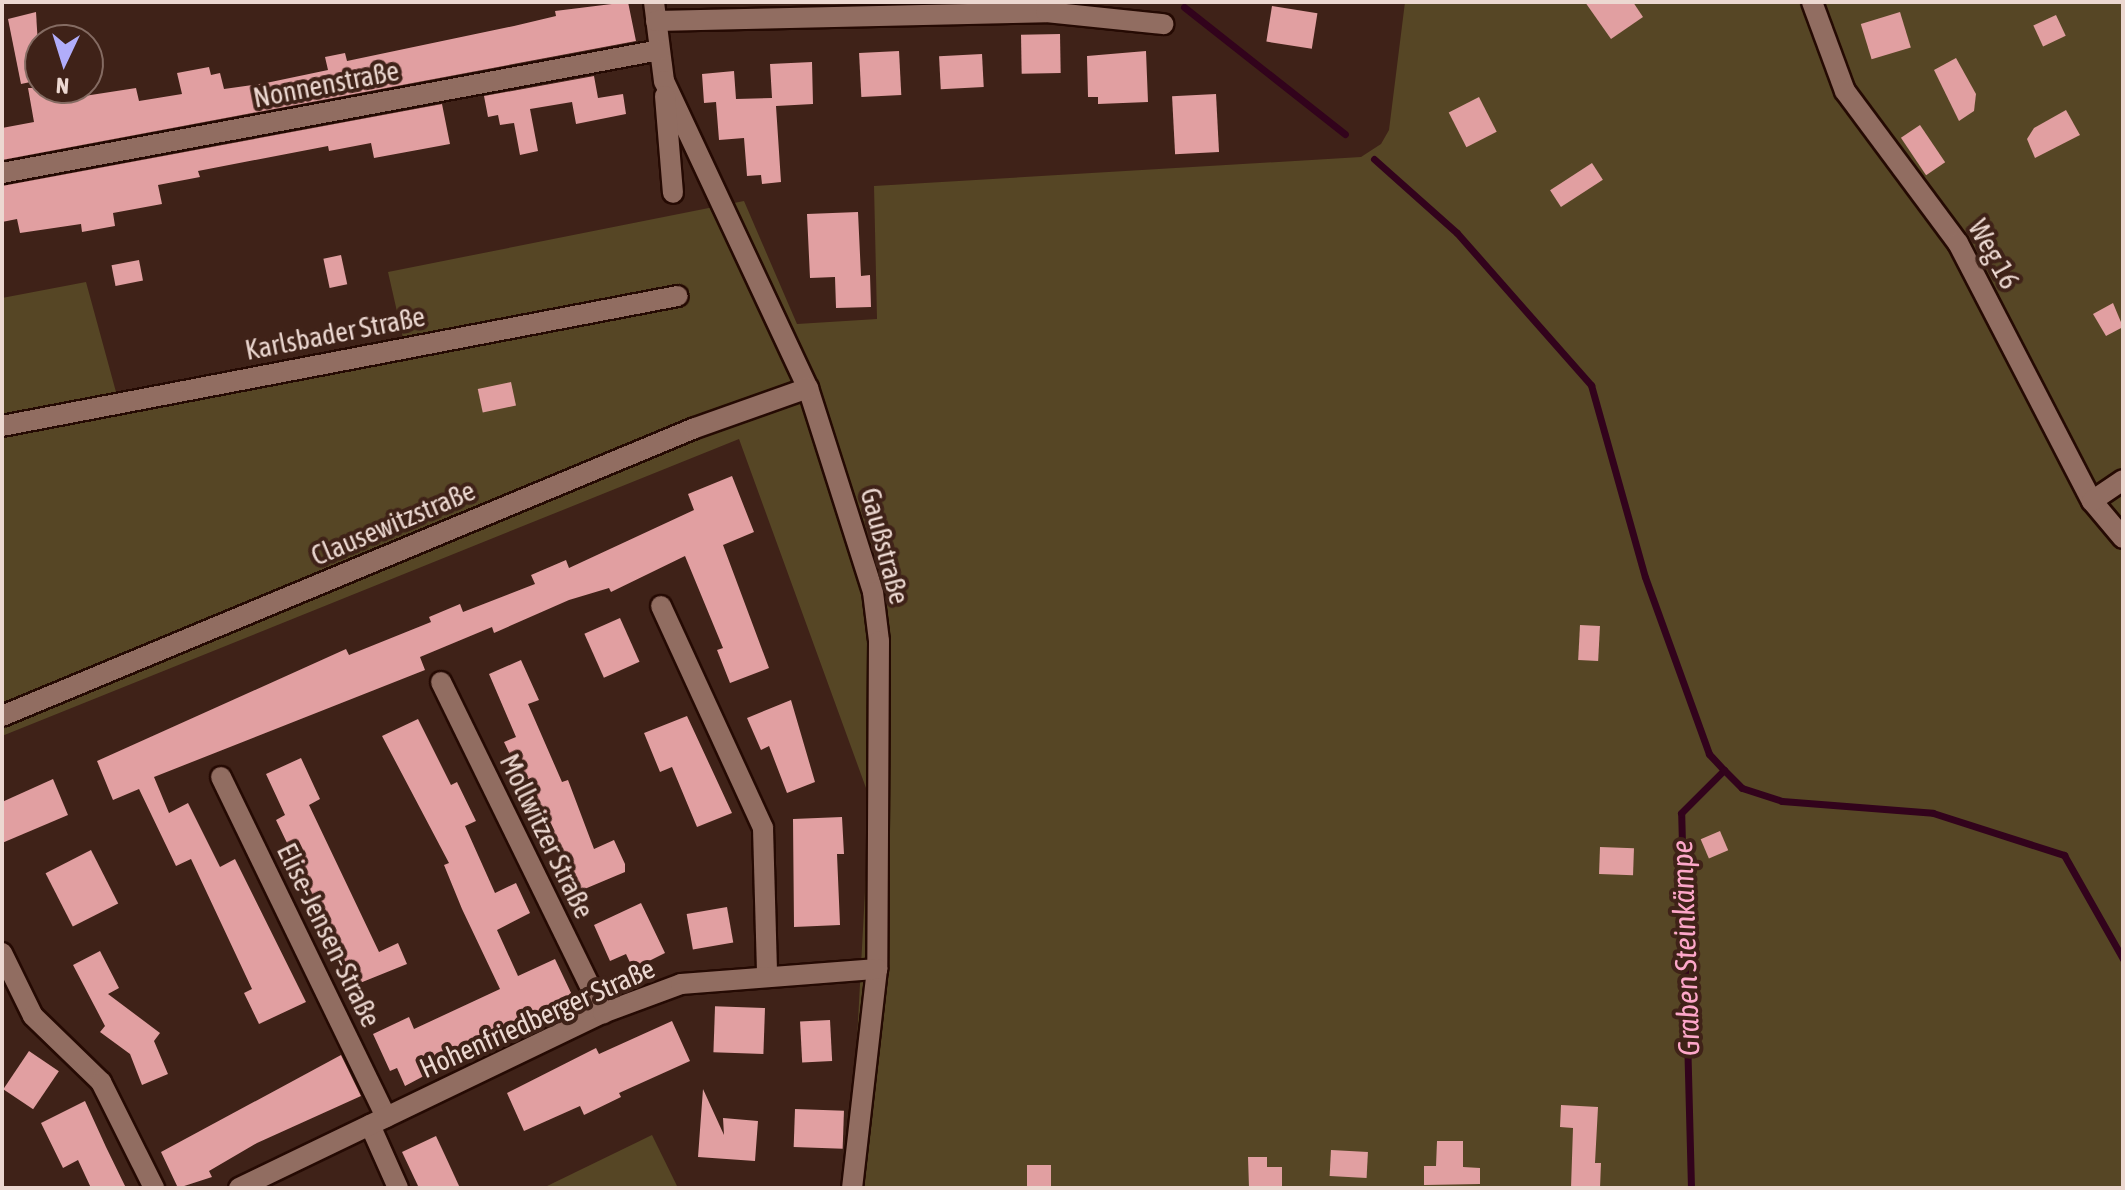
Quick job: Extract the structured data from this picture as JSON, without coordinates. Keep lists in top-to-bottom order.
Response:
{
  "streets": {
    "street": [
      "Nonnenstraße",
      "Weg 16",
      "Karlsbader Straße",
      "Clausewitzstraße",
      "Gaußstraße",
      "Mollwitzer Straße",
      "Elise-Jensen-Straße",
      "Hohenfriedberger Straße"
    ]
  },
  "crossings": [
    ["Nonnenstraße", "Gaußstraße"],
    ["Clausewitzstraße", "Gaußstraße"],
    ["Gaußstraße", "Hohenfriedberger Straße"],
    ["Mollwitzer Straße", "Hohenfriedberger Straße"],
    ["Elise-Jensen-Straße", "Hohenfriedberger Straße"]
  ],
  "water": ["Graben Steinkämpe"],
  "north": "bottom"
}
